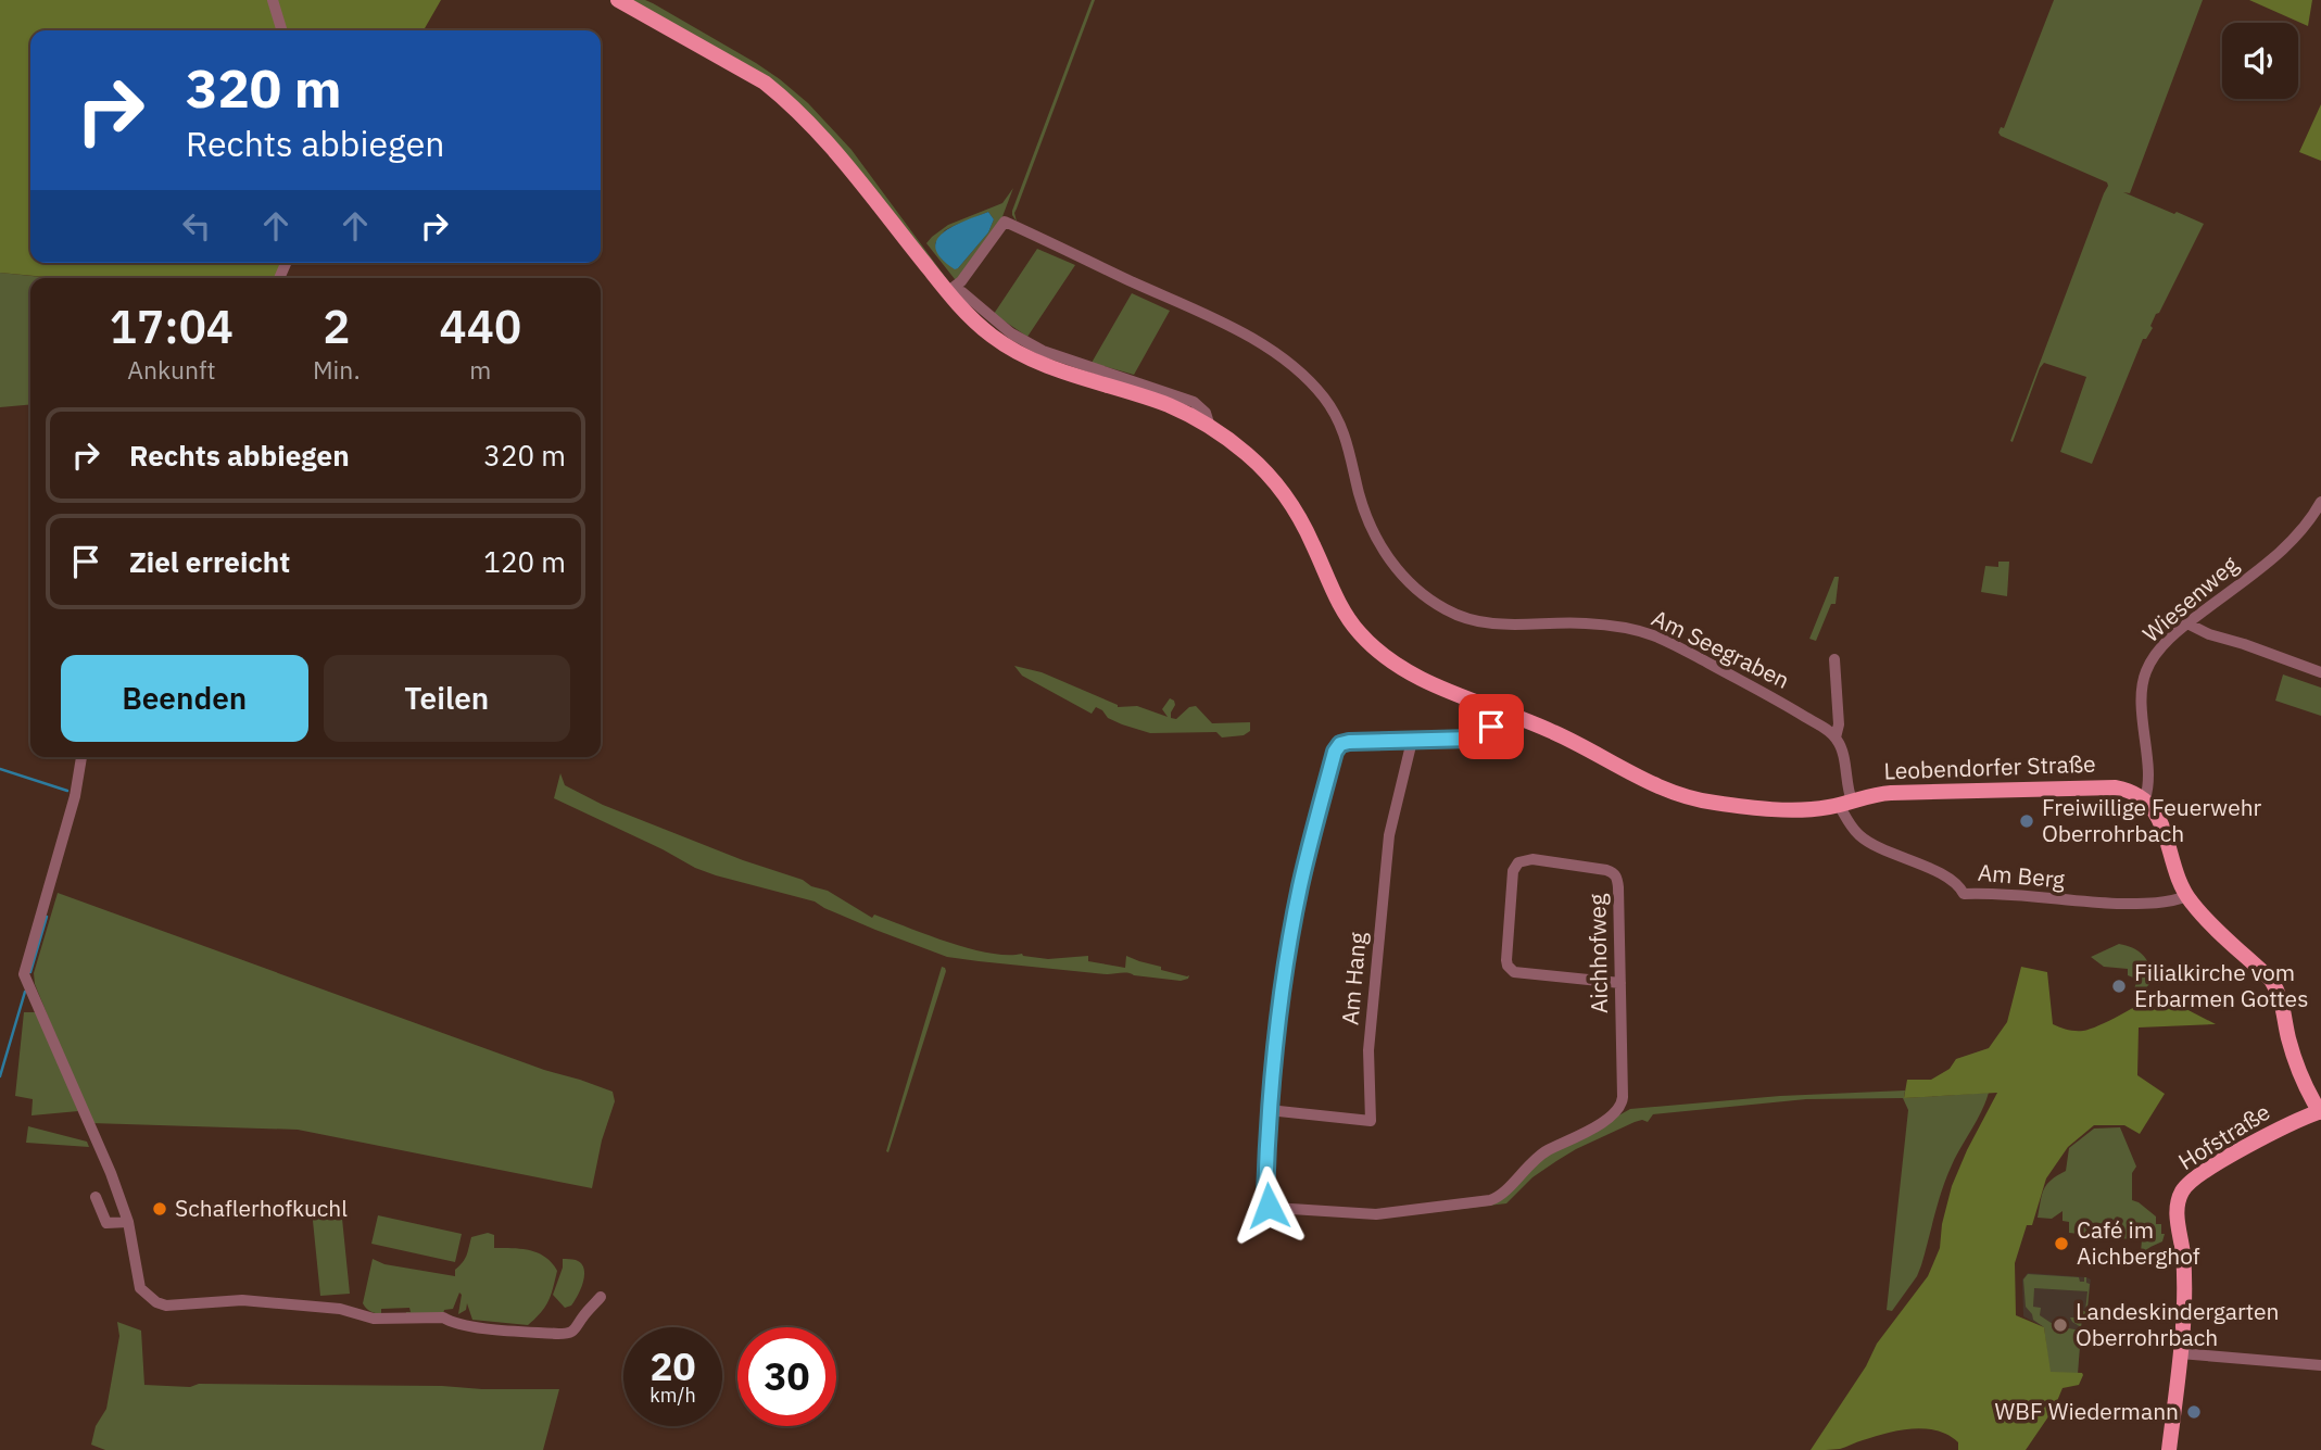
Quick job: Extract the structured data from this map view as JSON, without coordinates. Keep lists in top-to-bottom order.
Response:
{
  "streets": {
    "main road": ["Leobendorfer Straße", "Hofstraße"],
    "street": [
      "Wiesenweg",
      "Am Seegraben",
      "Am Berg",
      "Aichhofweg",
      "Am Hang"
    ]
  },
  "crossings": [
    ["Wiesenweg", "Leobendorfer Straße"],
    ["Am Seegraben", "Leobendorfer Straße"],
    ["Leobendorfer Straße", "Am Berg"],
    ["Aichhofweg", "Am Hang"]
  ],
  "places": [
    "Freiwillige Feuerwehr Oberrohrbach",
    "Filialkirche vom Erbarmen Gottes",
    "Schaflerhofkuchl",
    "Café im Aichberghof",
    "Landeskindergarten Oberrohrbach",
    "WBF Wiedermann"
  ],
  "page": {
    "turn": ["320 m", "Rechts abbiegen"],
    "eta": [
      "17:04",
      "Ankunft",
      "2",
      "Min.",
      "440",
      "m"
    ],
    "list": [
      {
        "name": "Rechts abbiegen",
        "value": "320 m"
      },
      {
        "name": "Ziel erreicht",
        "value": "120 m"
      }
    ],
    "buttons": ["Beenden", "Teilen"],
    "speed": "20 km/h",
    "limit": "30"
  }
}
